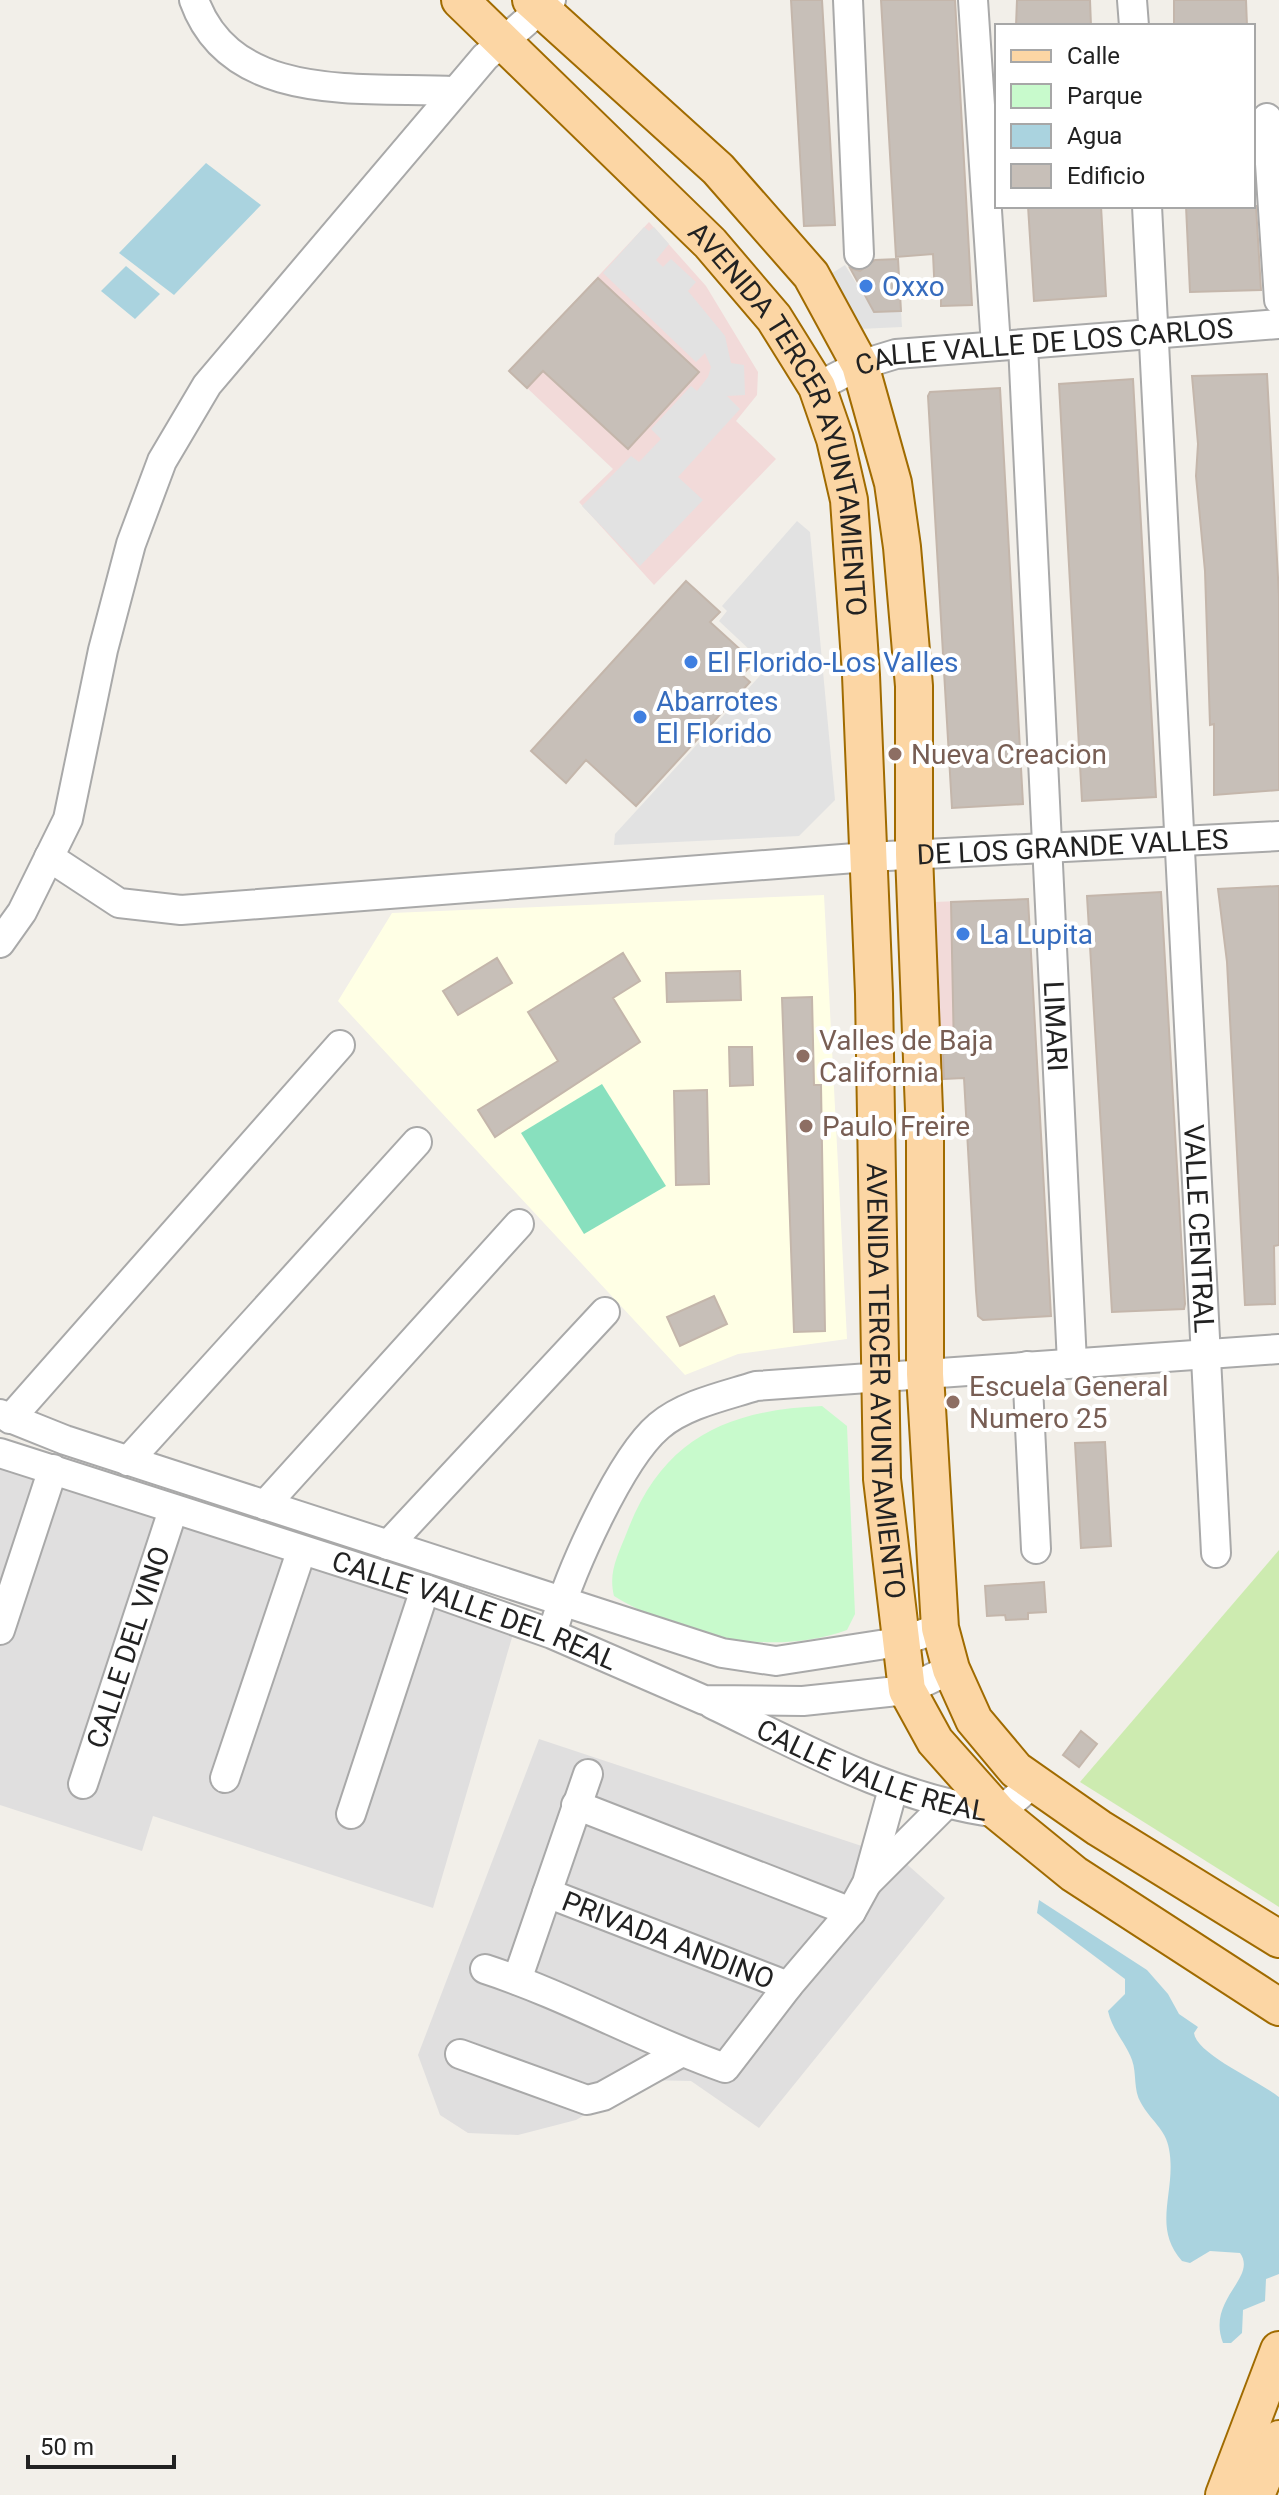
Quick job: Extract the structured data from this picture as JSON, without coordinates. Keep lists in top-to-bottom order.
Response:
{
  "streets": {
    "main road": ["AVENIDA TERCER AYUNTAMIENTO"],
    "street": [
      "CALLE VALLE DE LOS CARLOS",
      "DE LOS GRANDE VALLES",
      "LIMARI",
      "VALLE CENTRAL",
      "CALLE VALLE DEL REAL",
      "CALLE DEL VINO",
      "CALLE VALLE REAL",
      "PRIVADA ANDINO"
    ]
  },
  "crossings": [
    ["CALLE VALLE DE LOS CARLOS", "AVENIDA TERCER AYUNTAMIENTO"],
    ["CALLE VALLE DE LOS CARLOS", "LIMARI"],
    ["CALLE VALLE DE LOS CARLOS", "VALLE CENTRAL"],
    ["AVENIDA TERCER AYUNTAMIENTO", "DE LOS GRANDE VALLES"],
    ["AVENIDA TERCER AYUNTAMIENTO", "CALLE VALLE DEL REAL"],
    ["AVENIDA TERCER AYUNTAMIENTO", "CALLE VALLE REAL"],
    ["DE LOS GRANDE VALLES", "LIMARI"],
    ["DE LOS GRANDE VALLES", "VALLE CENTRAL"],
    ["CALLE VALLE DEL REAL", "CALLE DEL VINO"],
    ["CALLE VALLE DEL REAL", "CALLE VALLE REAL"]
  ],
  "places": [
    "Oxxo",
    "El Florido-Los Valles",
    "Abarrotes El Florido",
    "Nueva Creacion",
    "La Lupita",
    "Valles de Baja California",
    "Paulo Freire",
    "Escuela General Numero 25"
  ],
  "legend": [
    "Calle",
    "Parque",
    "Agua",
    "Edificio"
  ],
  "scale_bar": "50 m"
}
